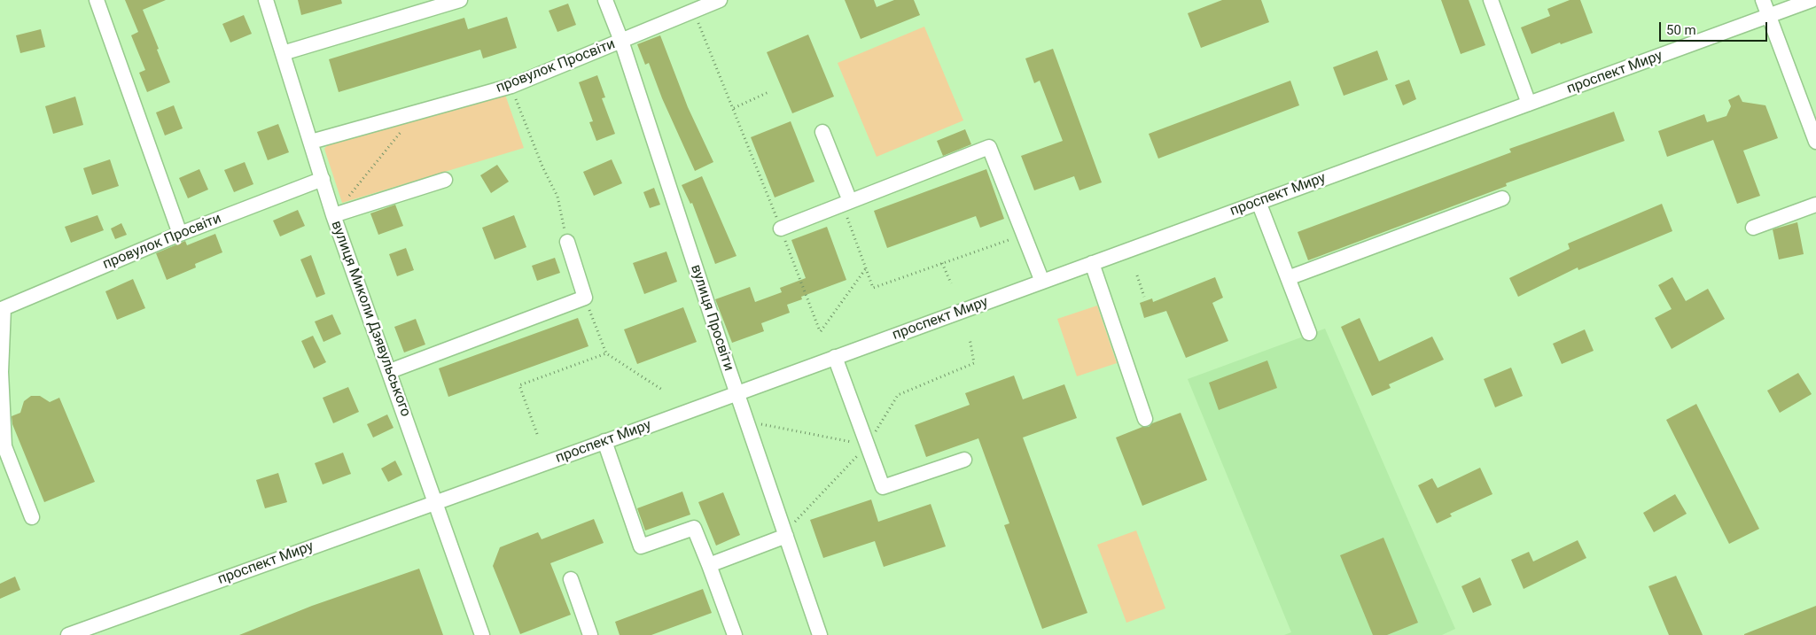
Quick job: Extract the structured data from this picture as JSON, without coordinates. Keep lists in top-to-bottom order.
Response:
{
  "streets": {
    "street": [
      "провулок Просвіти",
      "проспект Миру",
      "вулиця Просвіти",
      "вулиця Миколи Дзявульського"
    ]
  },
  "crossings": [
    ["провулок Просвіти", "вулиця Просвіти"],
    ["провулок Просвіти", "вулиця Миколи Дзявульського"],
    ["проспект Миру", "вулиця Просвіти"],
    ["проспект Миру", "вулиця Миколи Дзявульського"]
  ],
  "scale_bar": "50 m"
}
